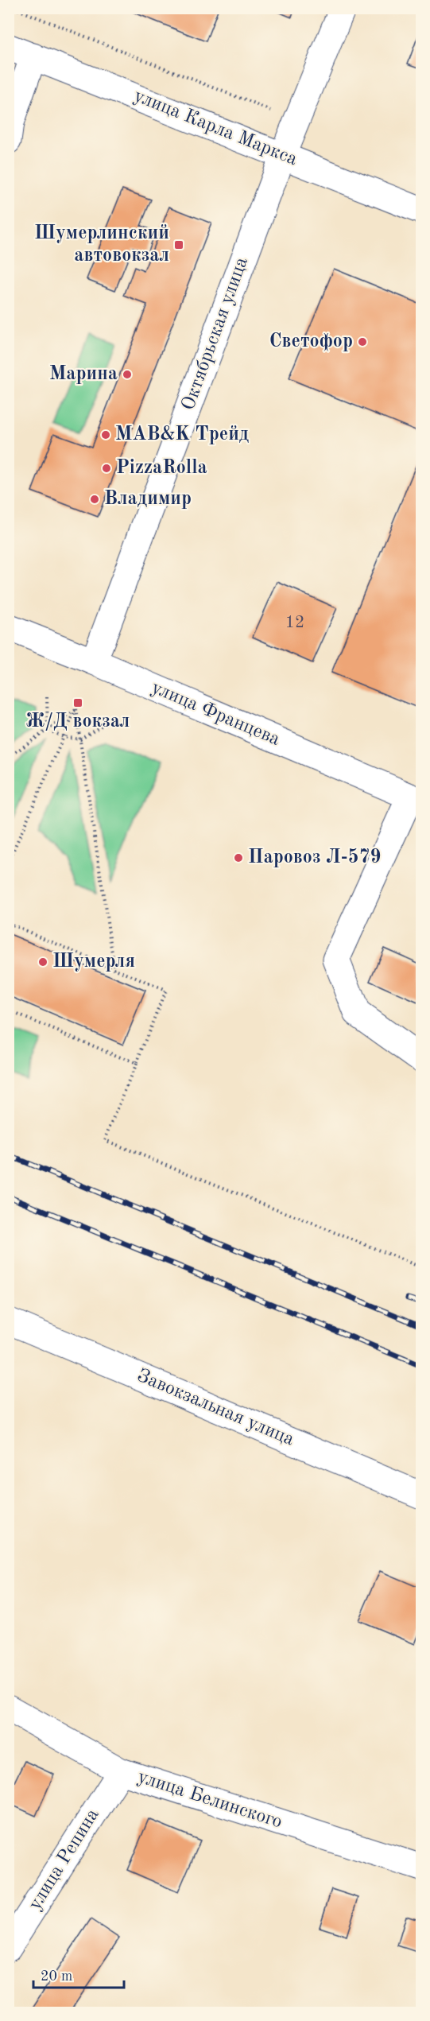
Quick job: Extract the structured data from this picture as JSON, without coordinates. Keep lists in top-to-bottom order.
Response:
{
  "streets": {
    "street": [
      "улица Карла Маркса",
      "Октябрьская улица",
      "улица Францева",
      "Завокзальная улица",
      "улица Белинского",
      "улица Репина"
    ]
  },
  "crossings": [
    ["улица Карла Маркса", "Октябрьская улица"],
    ["Октябрьская улица", "улица Францева"],
    ["улица Белинского", "улица Репина"]
  ],
  "places": {
    "transit": ["Шумерлинский автовокзал", "Ж/Д вокзал"],
    "other": [
      "Светофор",
      "Марина",
      "МАВ&K Трейд",
      "PizzaRolla",
      "Владимир",
      "Паровоз Л-579",
      "Шумерля"
    ]
  },
  "house_numbers": ["12"],
  "scale_bar": "20 m"
}
